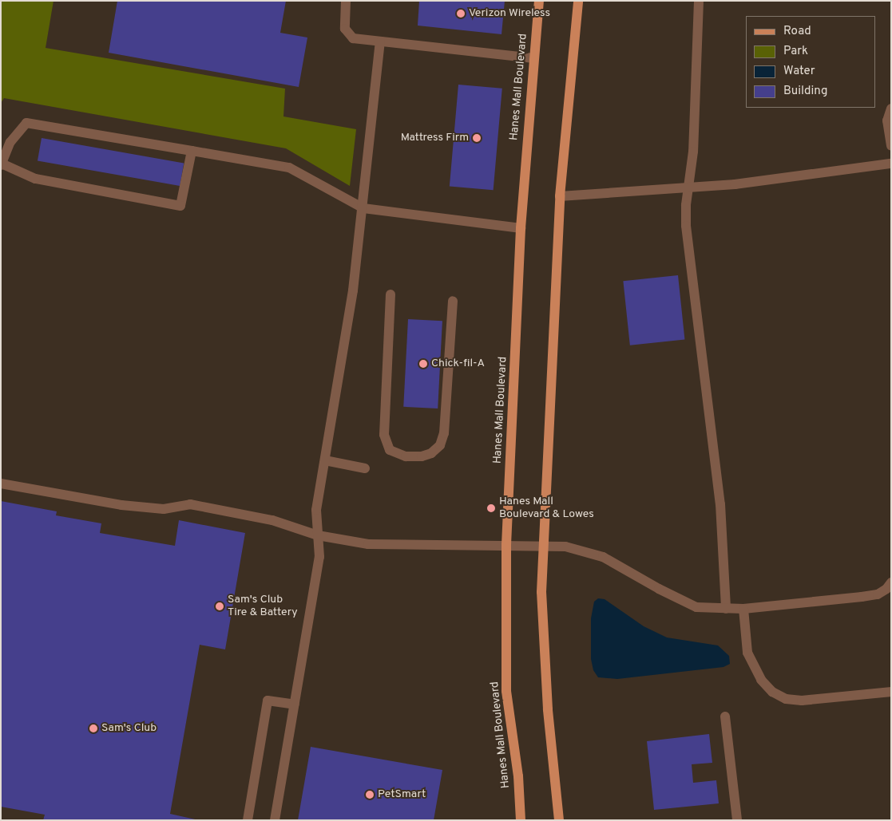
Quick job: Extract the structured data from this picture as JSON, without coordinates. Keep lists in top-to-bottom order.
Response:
{
  "streets": {
    "main road": ["Hanes Mall Boulevard"]
  },
  "places": [
    "Verizon Wireless",
    "Mattress Firm",
    "Chick-fil-A",
    "Hanes Mall Boulevard & Lowes",
    "Sam's Club Tire & Battery",
    "Sam's Club",
    "PetSmart"
  ],
  "legend": [
    "Road",
    "Park",
    "Water",
    "Building"
  ]
}
